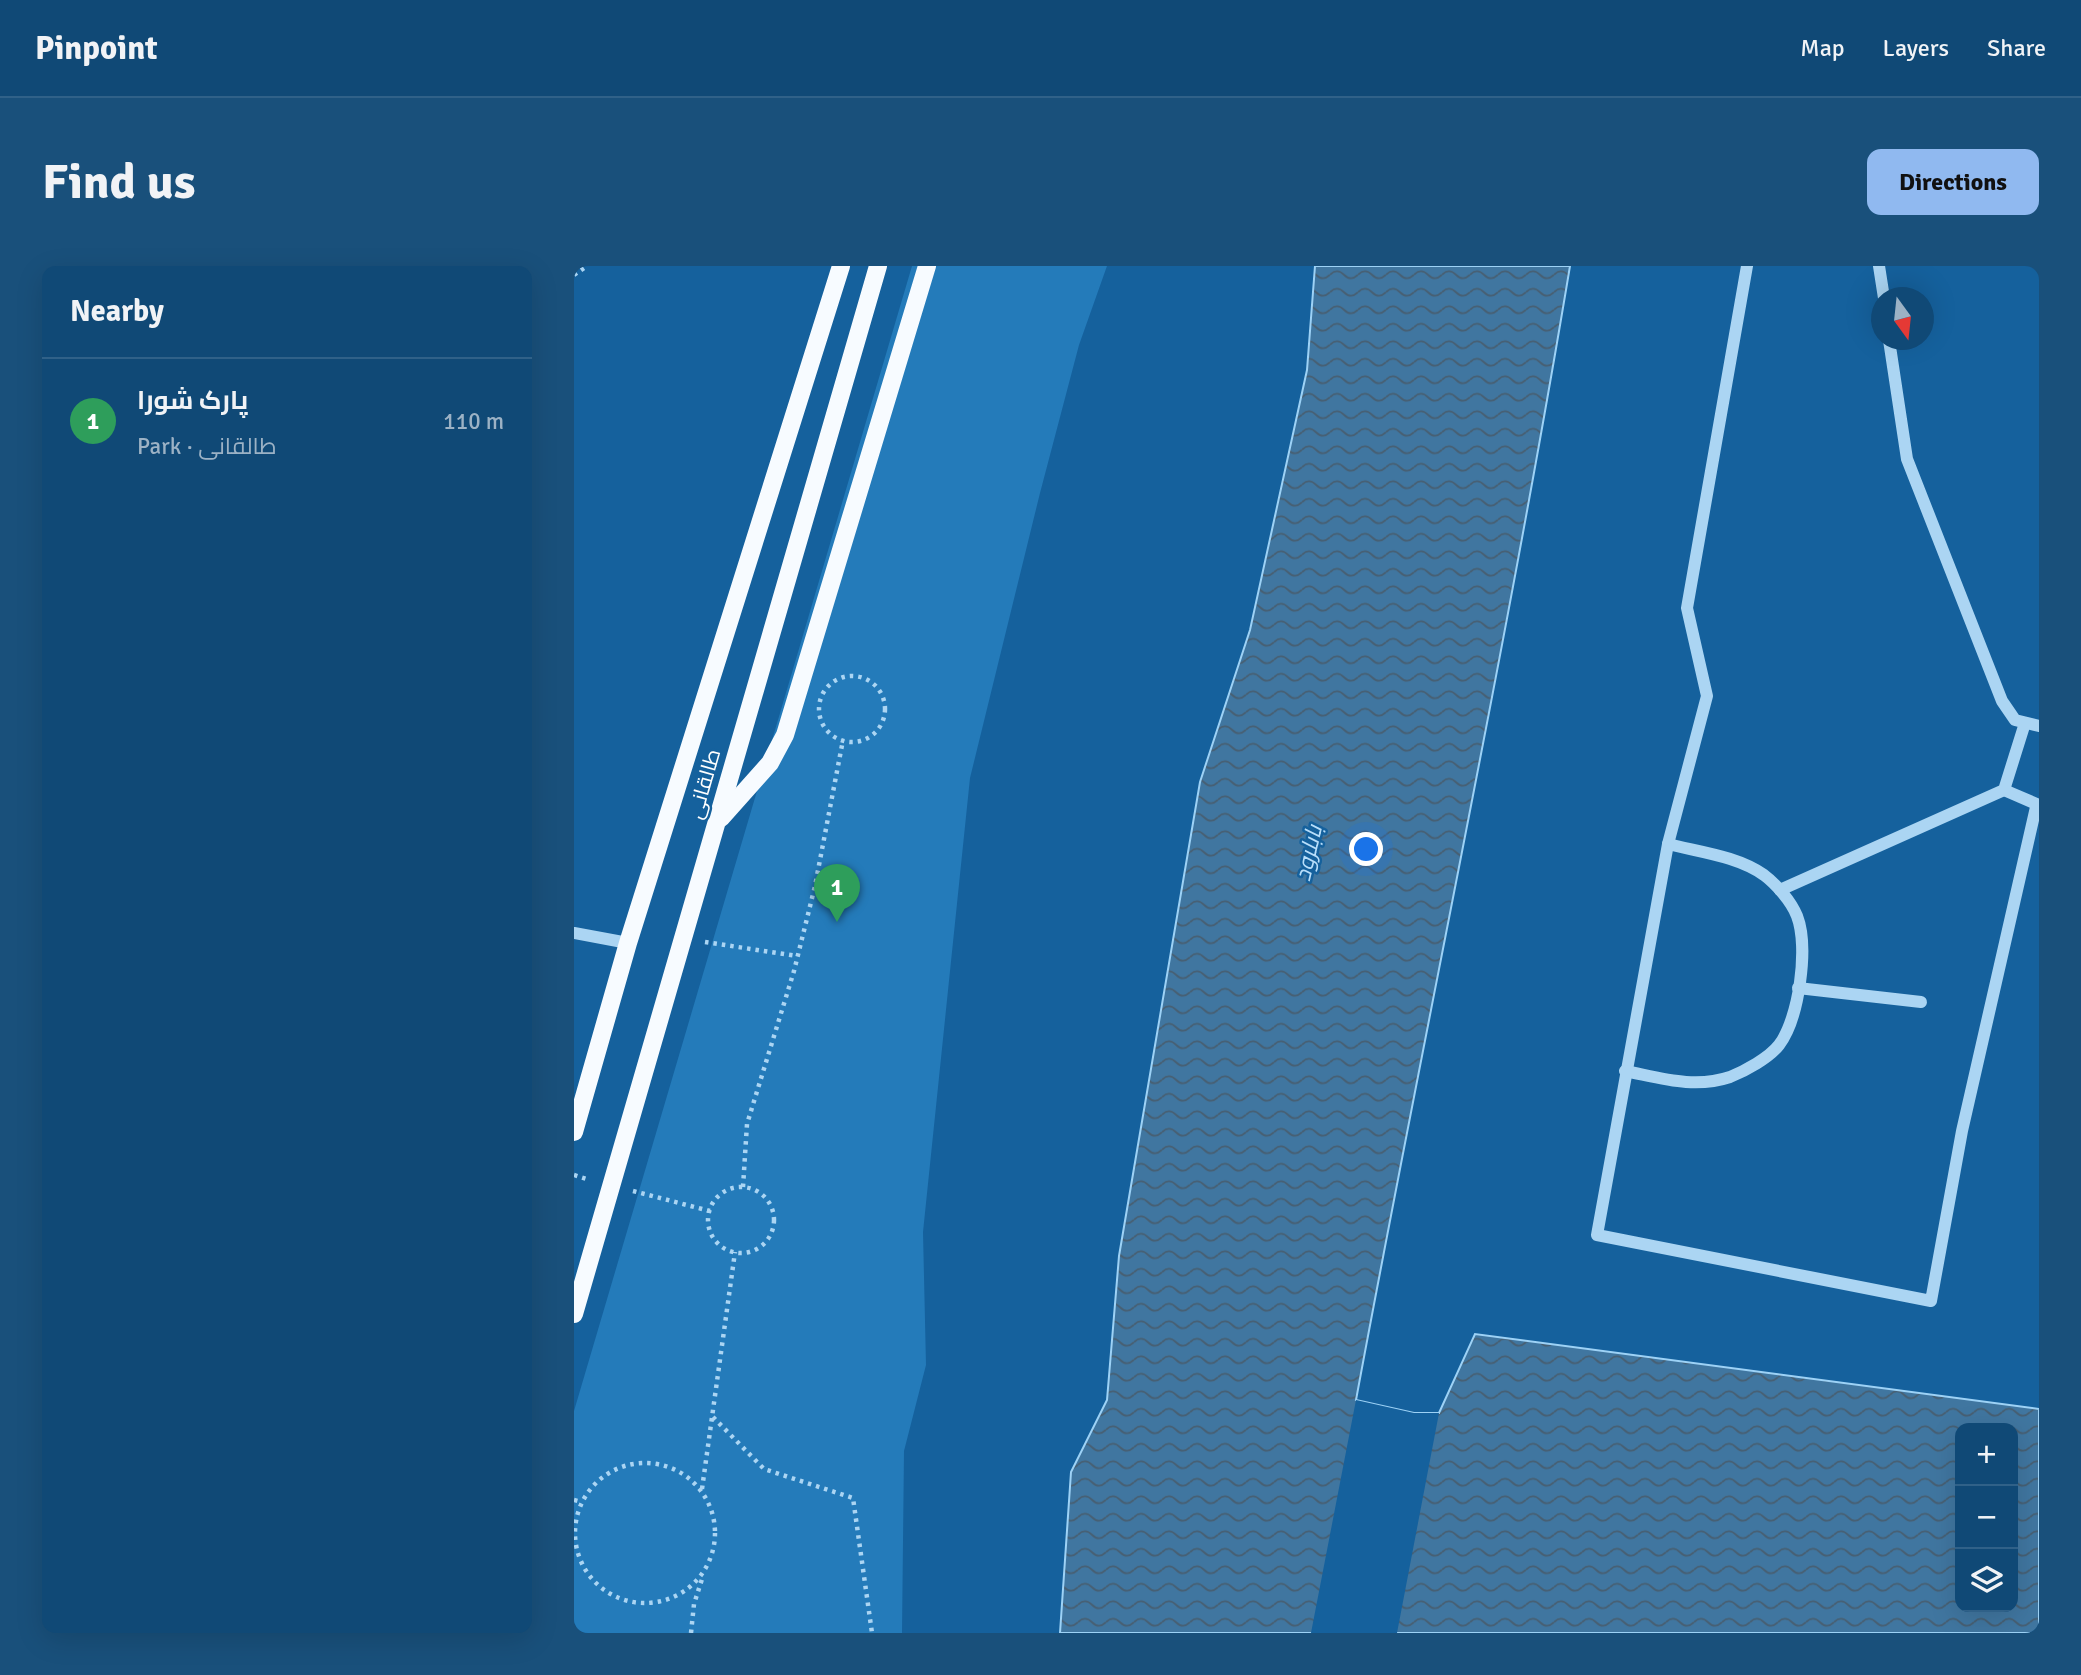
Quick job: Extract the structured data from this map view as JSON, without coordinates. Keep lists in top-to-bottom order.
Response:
{
  "streets": {
    "main road": ["طالقانی"]
  },
  "water": ["بابلرود"],
  "north": "bottom",
  "page": {
    "header": "Pinpoint",
    "nav": ["Map", "Layers", "Share"],
    "buttons": "Directions",
    "title": "Find us",
    "heading": "Nearby",
    "list": [
      {
        "mark": "1",
        "name": "پارک شورا",
        "note": "Park · طالقانی",
        "value": "110 m"
      }
    ],
    "pins": "1",
    "map_buttons": ["+", "−"]
  }
}
